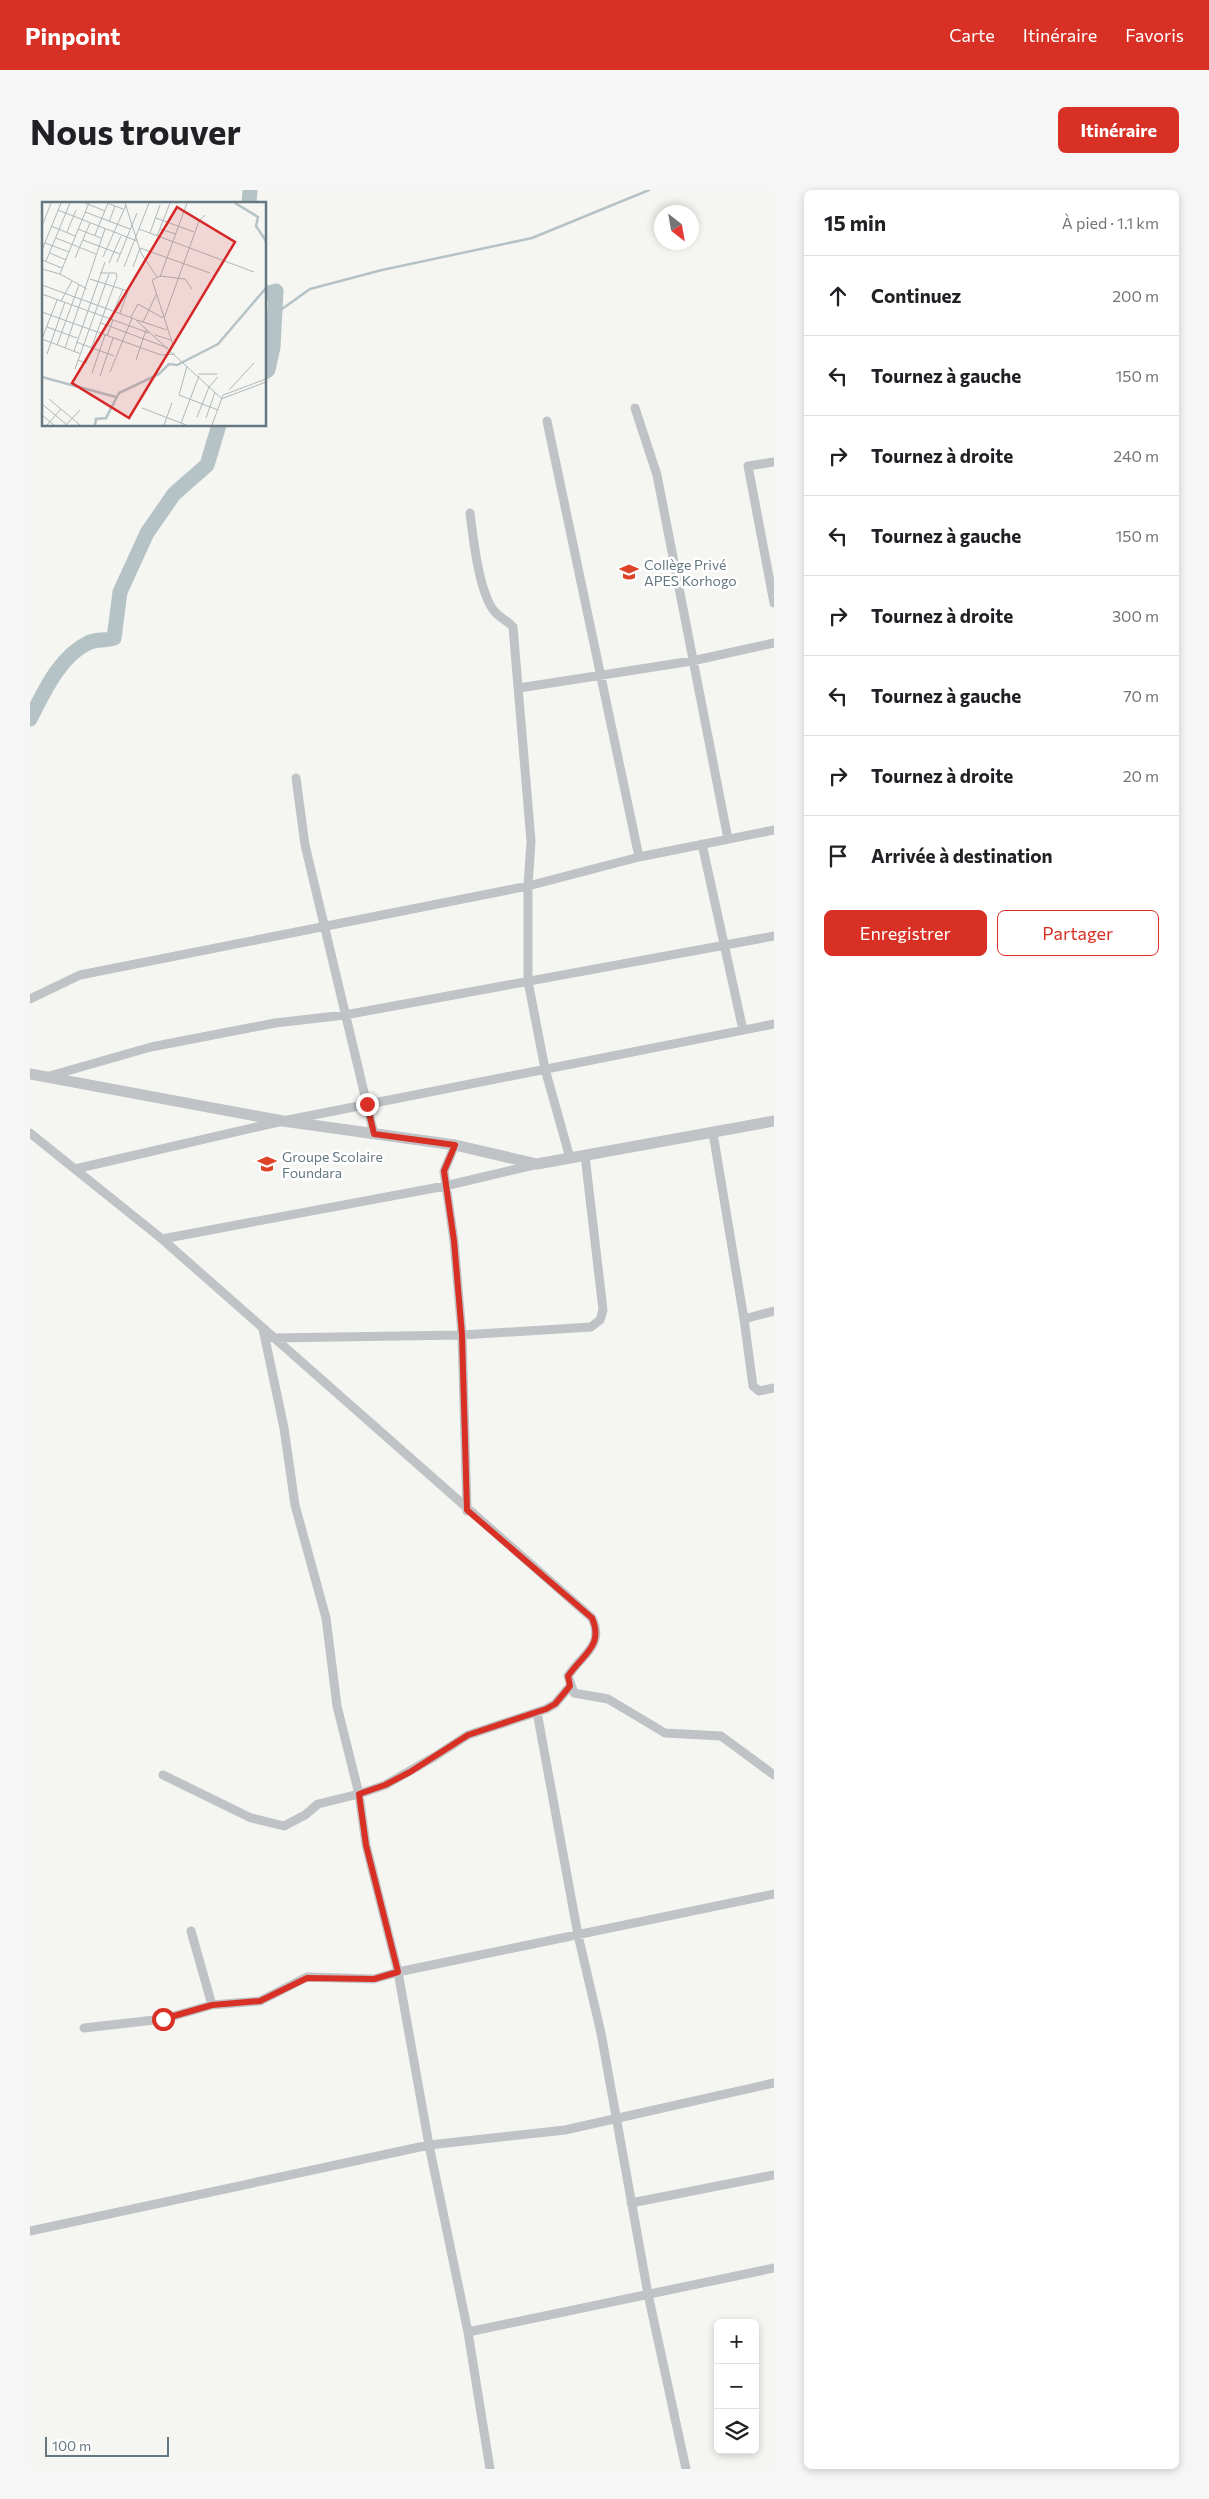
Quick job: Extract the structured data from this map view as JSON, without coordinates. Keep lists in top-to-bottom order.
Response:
{
  "places": {
    "school or university": ["Collège Privé APES Korhogo", "Groupe Scolaire Foundara"]
  },
  "scale_bar": "100 m",
  "north": "bottom right",
  "page": {
    "header": "Pinpoint",
    "nav": ["Carte", "Itinéraire", "Favoris"],
    "buttons": [
      "Itinéraire",
      ["Enregistrer", "Partager"]
    ],
    "title": "Nous trouver",
    "heading": ["15 min", "À pied · 1.1 km"],
    "list": [
      ["Continuez", "200 m"],
      ["Tournez à gauche", "150 m"],
      ["Tournez à droite", "240 m"],
      ["Tournez à gauche", "150 m"],
      ["Tournez à droite", "300 m"],
      ["Tournez à gauche", "70 m"],
      ["Tournez à droite", "20 m"],
      "Arrivée à destination"
    ],
    "map_buttons": ["+", "−"],
    "scale": "100 m"
  }
}
